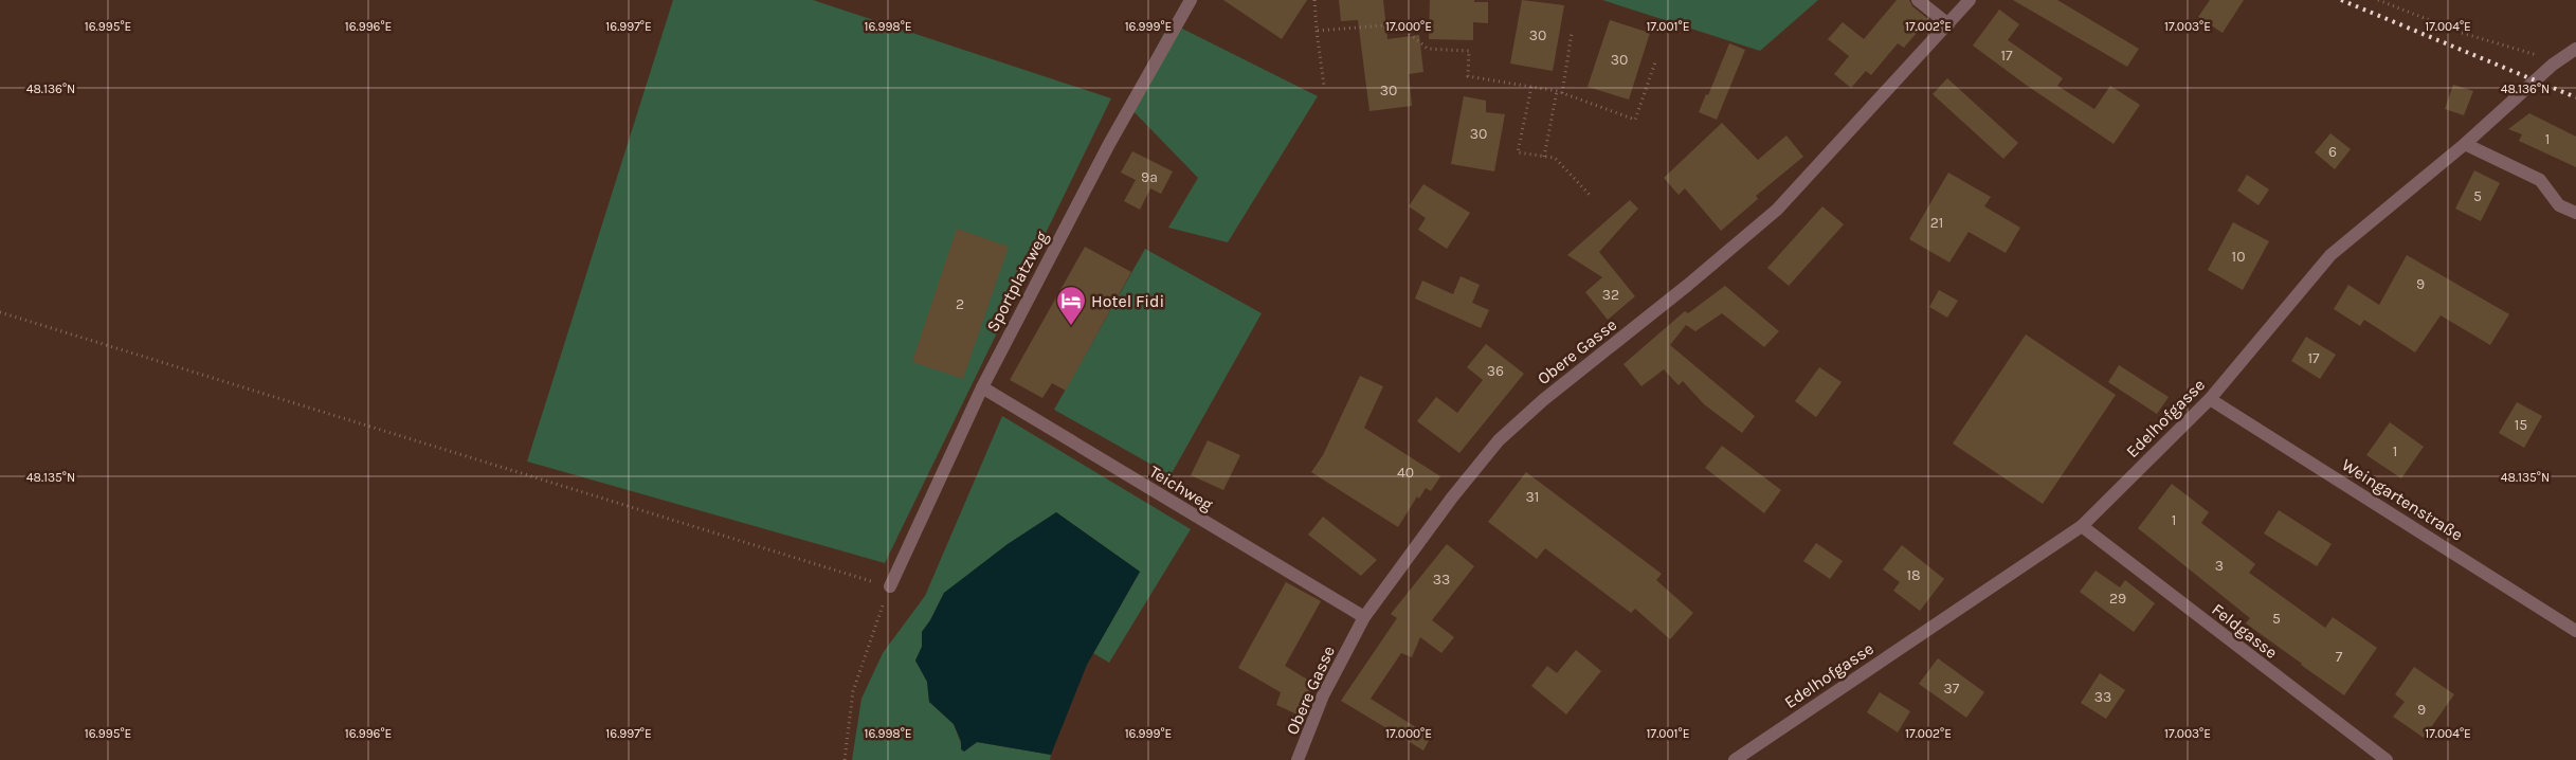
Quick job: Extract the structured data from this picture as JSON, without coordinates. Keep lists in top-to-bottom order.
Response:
{
  "streets": {
    "street": [
      "Sportplatzweg",
      "Obere Gasse",
      "Edelhofgasse",
      "Teichweg",
      "Weingartenstraße",
      "Feldgasse"
    ]
  },
  "crossings": [
    ["Sportplatzweg", "Teichweg"],
    ["Obere Gasse", "Teichweg"],
    ["Edelhofgasse", "Weingartenstraße"],
    ["Edelhofgasse", "Feldgasse"]
  ],
  "places": {
    "hotel": ["Hotel Fidi"]
  },
  "house_numbers": [
    "30",
    "17",
    "30",
    "30",
    "30",
    "1",
    "6",
    "9a",
    "5",
    "21",
    "10",
    "9",
    "32",
    "2",
    "17",
    "36",
    "15",
    "1",
    "40",
    "31",
    "1",
    "3",
    "18",
    "33",
    "29",
    "5",
    "7",
    "37",
    "33",
    "9"
  ],
  "coordinates": [
    "16.995°E",
    "16.996°E",
    "16.997°E",
    "16.998°E",
    "16.999°E",
    "17.000°E",
    "17.001°E",
    "17.002°E",
    "17.003°E",
    "17.004°E",
    "48.136°N",
    "48.135°N"
  ]
}
